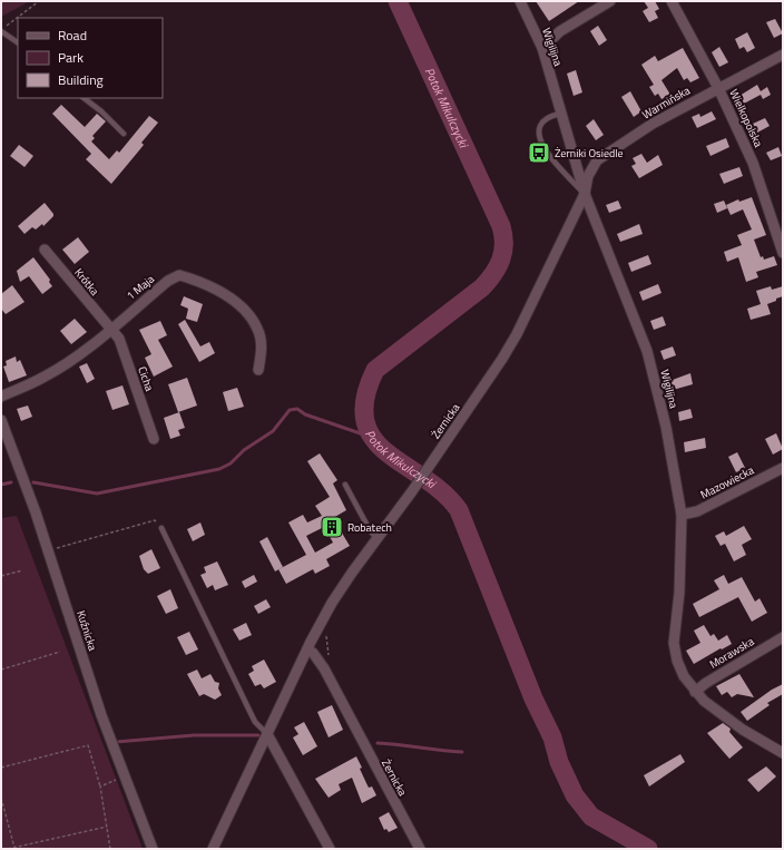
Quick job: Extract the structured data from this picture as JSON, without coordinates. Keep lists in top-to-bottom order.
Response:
{
  "streets": {
    "street": [
      "Wigilijna",
      "Warmińska",
      "Wielkopolska",
      "Krótka",
      "1 Maja",
      "Cicha",
      "Żernicka",
      "Mazowiecka",
      "Kuźnicka",
      "Morawska"
    ]
  },
  "crossings": [
    ["Wigilijna", "Warmińska"],
    ["Wigilijna", "Żernicka"],
    ["Wigilijna", "Mazowiecka"],
    ["Wigilijna", "Morawska"],
    ["Warmińska", "Wielkopolska"],
    ["Warmińska", "Żernicka"],
    ["Krótka", "1 Maja"],
    ["Krótka", "Cicha"],
    ["1 Maja", "Cicha"]
  ],
  "water": ["Potok Mikulczycki"],
  "places": {
    "bus stop": ["Żerniki Osiedle"],
    "building": ["Robatech"]
  },
  "legend": ["Road", "Park", "Building"]
}
